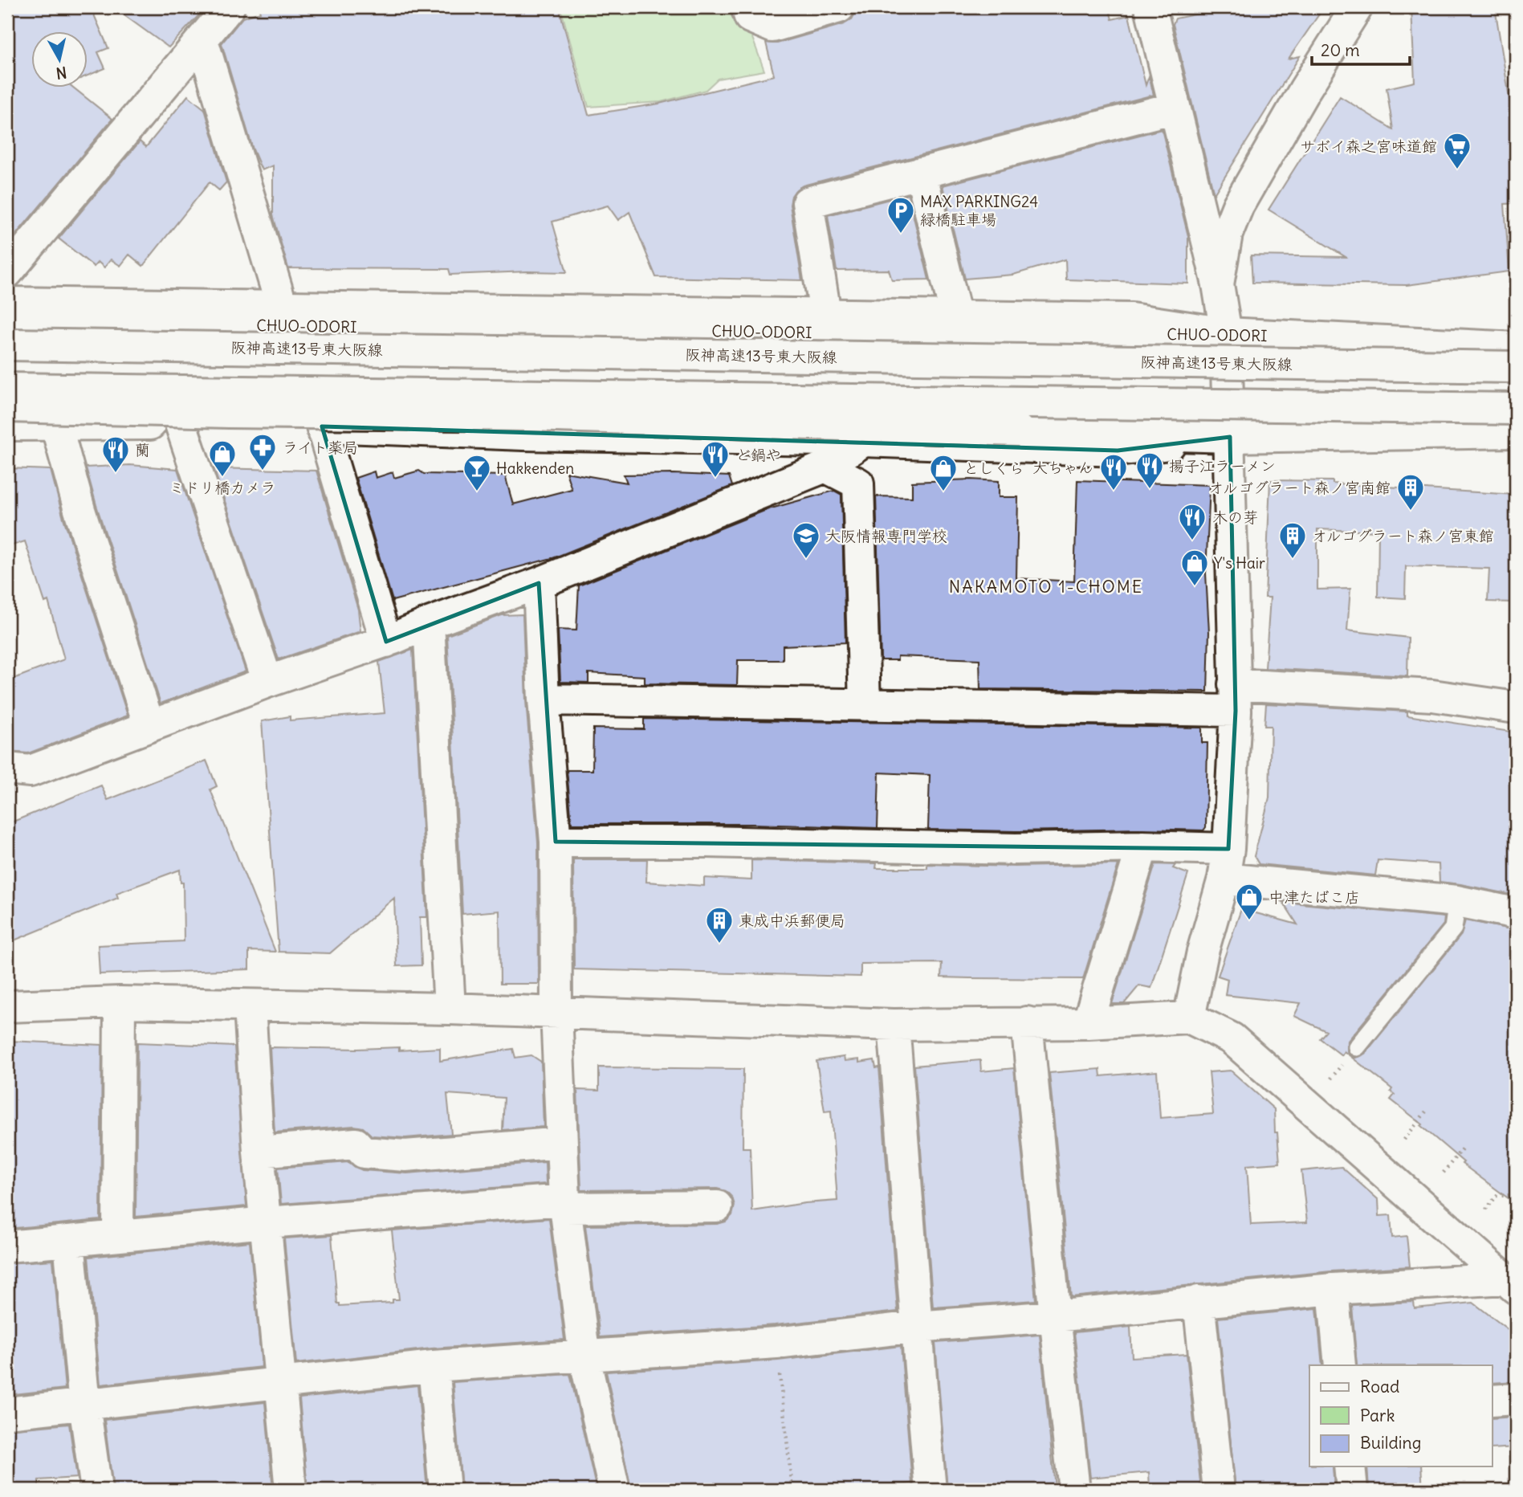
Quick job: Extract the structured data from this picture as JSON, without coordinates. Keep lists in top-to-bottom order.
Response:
{
  "streets": {
    "main road": ["CHUO-ODORI", "阪神高速13号東大阪線"]
  },
  "districts": ["NAKAMOTO 1-CHOME"],
  "places": {
    "supermarket": ["サボイ森之宮味道館"],
    "parking": ["MAX PARKING24 緑橋駐車場"],
    "pharmacy": ["ライト薬局"],
    "restaurant": [
      "蘭",
      "ど鍋や",
      "揚子江ラーメン",
      "大ちゃん",
      "木の芽"
    ],
    "shop": [
      "ミドリ橋カメラ",
      "としくら",
      "Y's Hair",
      "中津たばこ店"
    ],
    "bar": ["Hakkenden"],
    "building": ["オルゴグラート森ノ宮南館", "オルゴグラート森ノ宮東館", "東成中浜郵便局"],
    "school or university": ["大阪情報専門学校"]
  },
  "legend": ["Road", "Park", "Building"],
  "scale_bar": "20 m",
  "north": "bottom"
}
